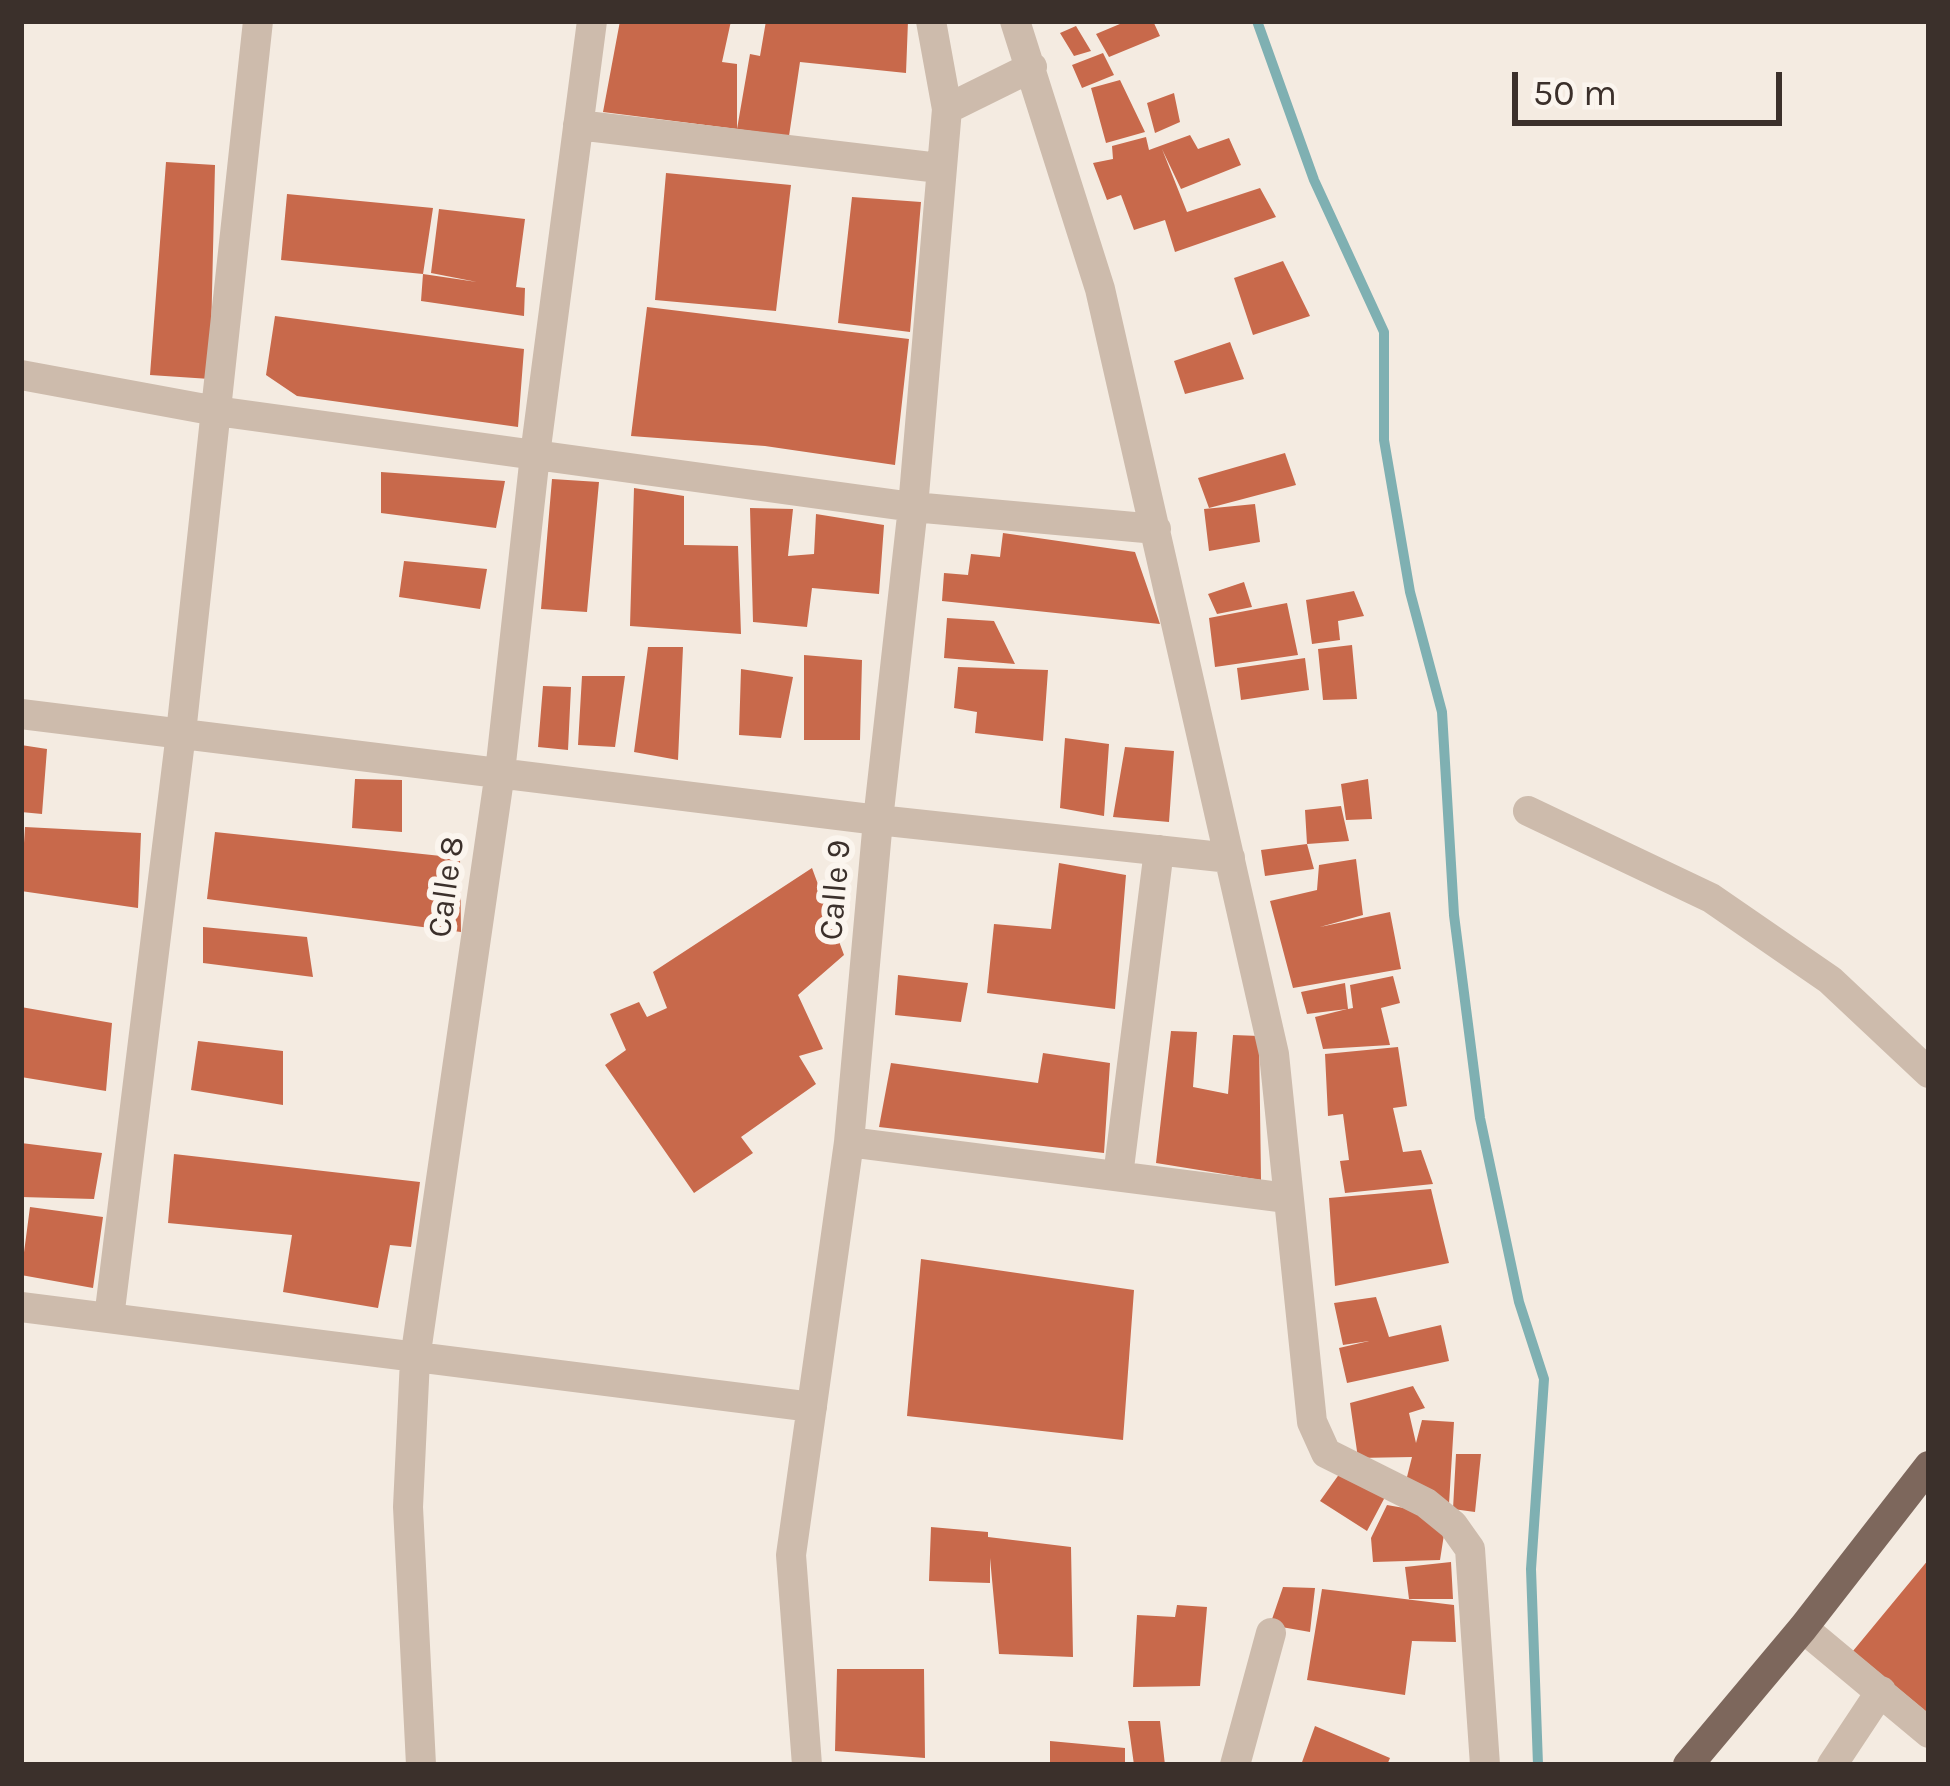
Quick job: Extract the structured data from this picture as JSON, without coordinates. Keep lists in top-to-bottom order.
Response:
{
  "streets": {
    "street": ["Calle 8", "Calle 9"]
  },
  "scale_bar": "50 m"
}
